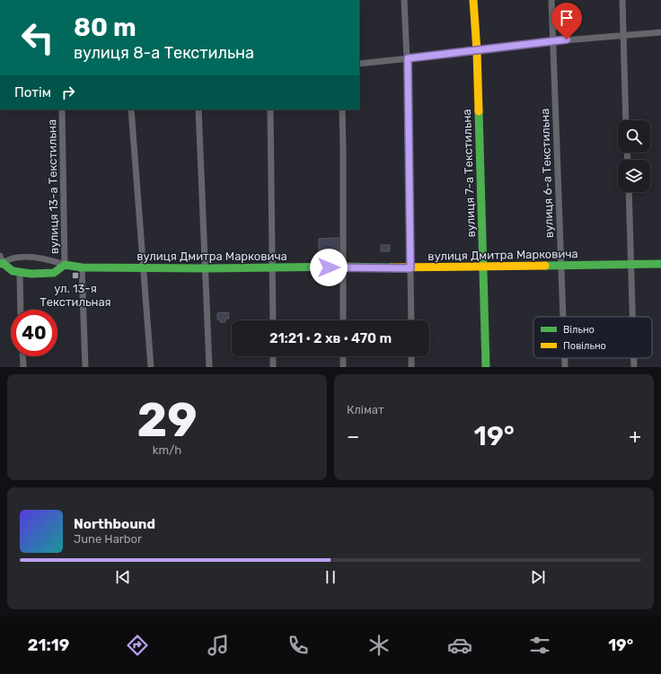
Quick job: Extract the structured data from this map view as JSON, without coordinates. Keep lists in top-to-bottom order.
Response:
{
  "streets": {
    "street": [
      "вулиця 7-а Текстильна",
      "вулиця 6-а Текстильна",
      "вулиця 13-а Текстильна",
      "вулиця Дмитра Марковича"
    ]
  },
  "crossings": [
    ["вулиця 7-а Текстильна", "вулиця Дмитра Марковича"],
    ["вулиця 6-а Текстильна", "вулиця Дмитра Марковича"],
    ["вулиця 13-а Текстильна", "вулиця Дмитра Марковича"]
  ],
  "places": {
    "transit": ["ул. 13-я Текстильная"]
  },
  "legend": ["Вільно", "Повільно"],
  "page": {
    "turn": ["80 m", "вулиця 8-а Текстильна"],
    "then": "Потім",
    "limit": "40",
    "trip": "21:21 · 2 хв · 470 m",
    "tile": [
      ["29", "km/h"],
      "Клімат"
    ],
    "heat": ["−", "19°", "+"],
    "song": ["Northbound", "June Harbor"],
    "tabs": ["21:19", "19°"]
  }
}
